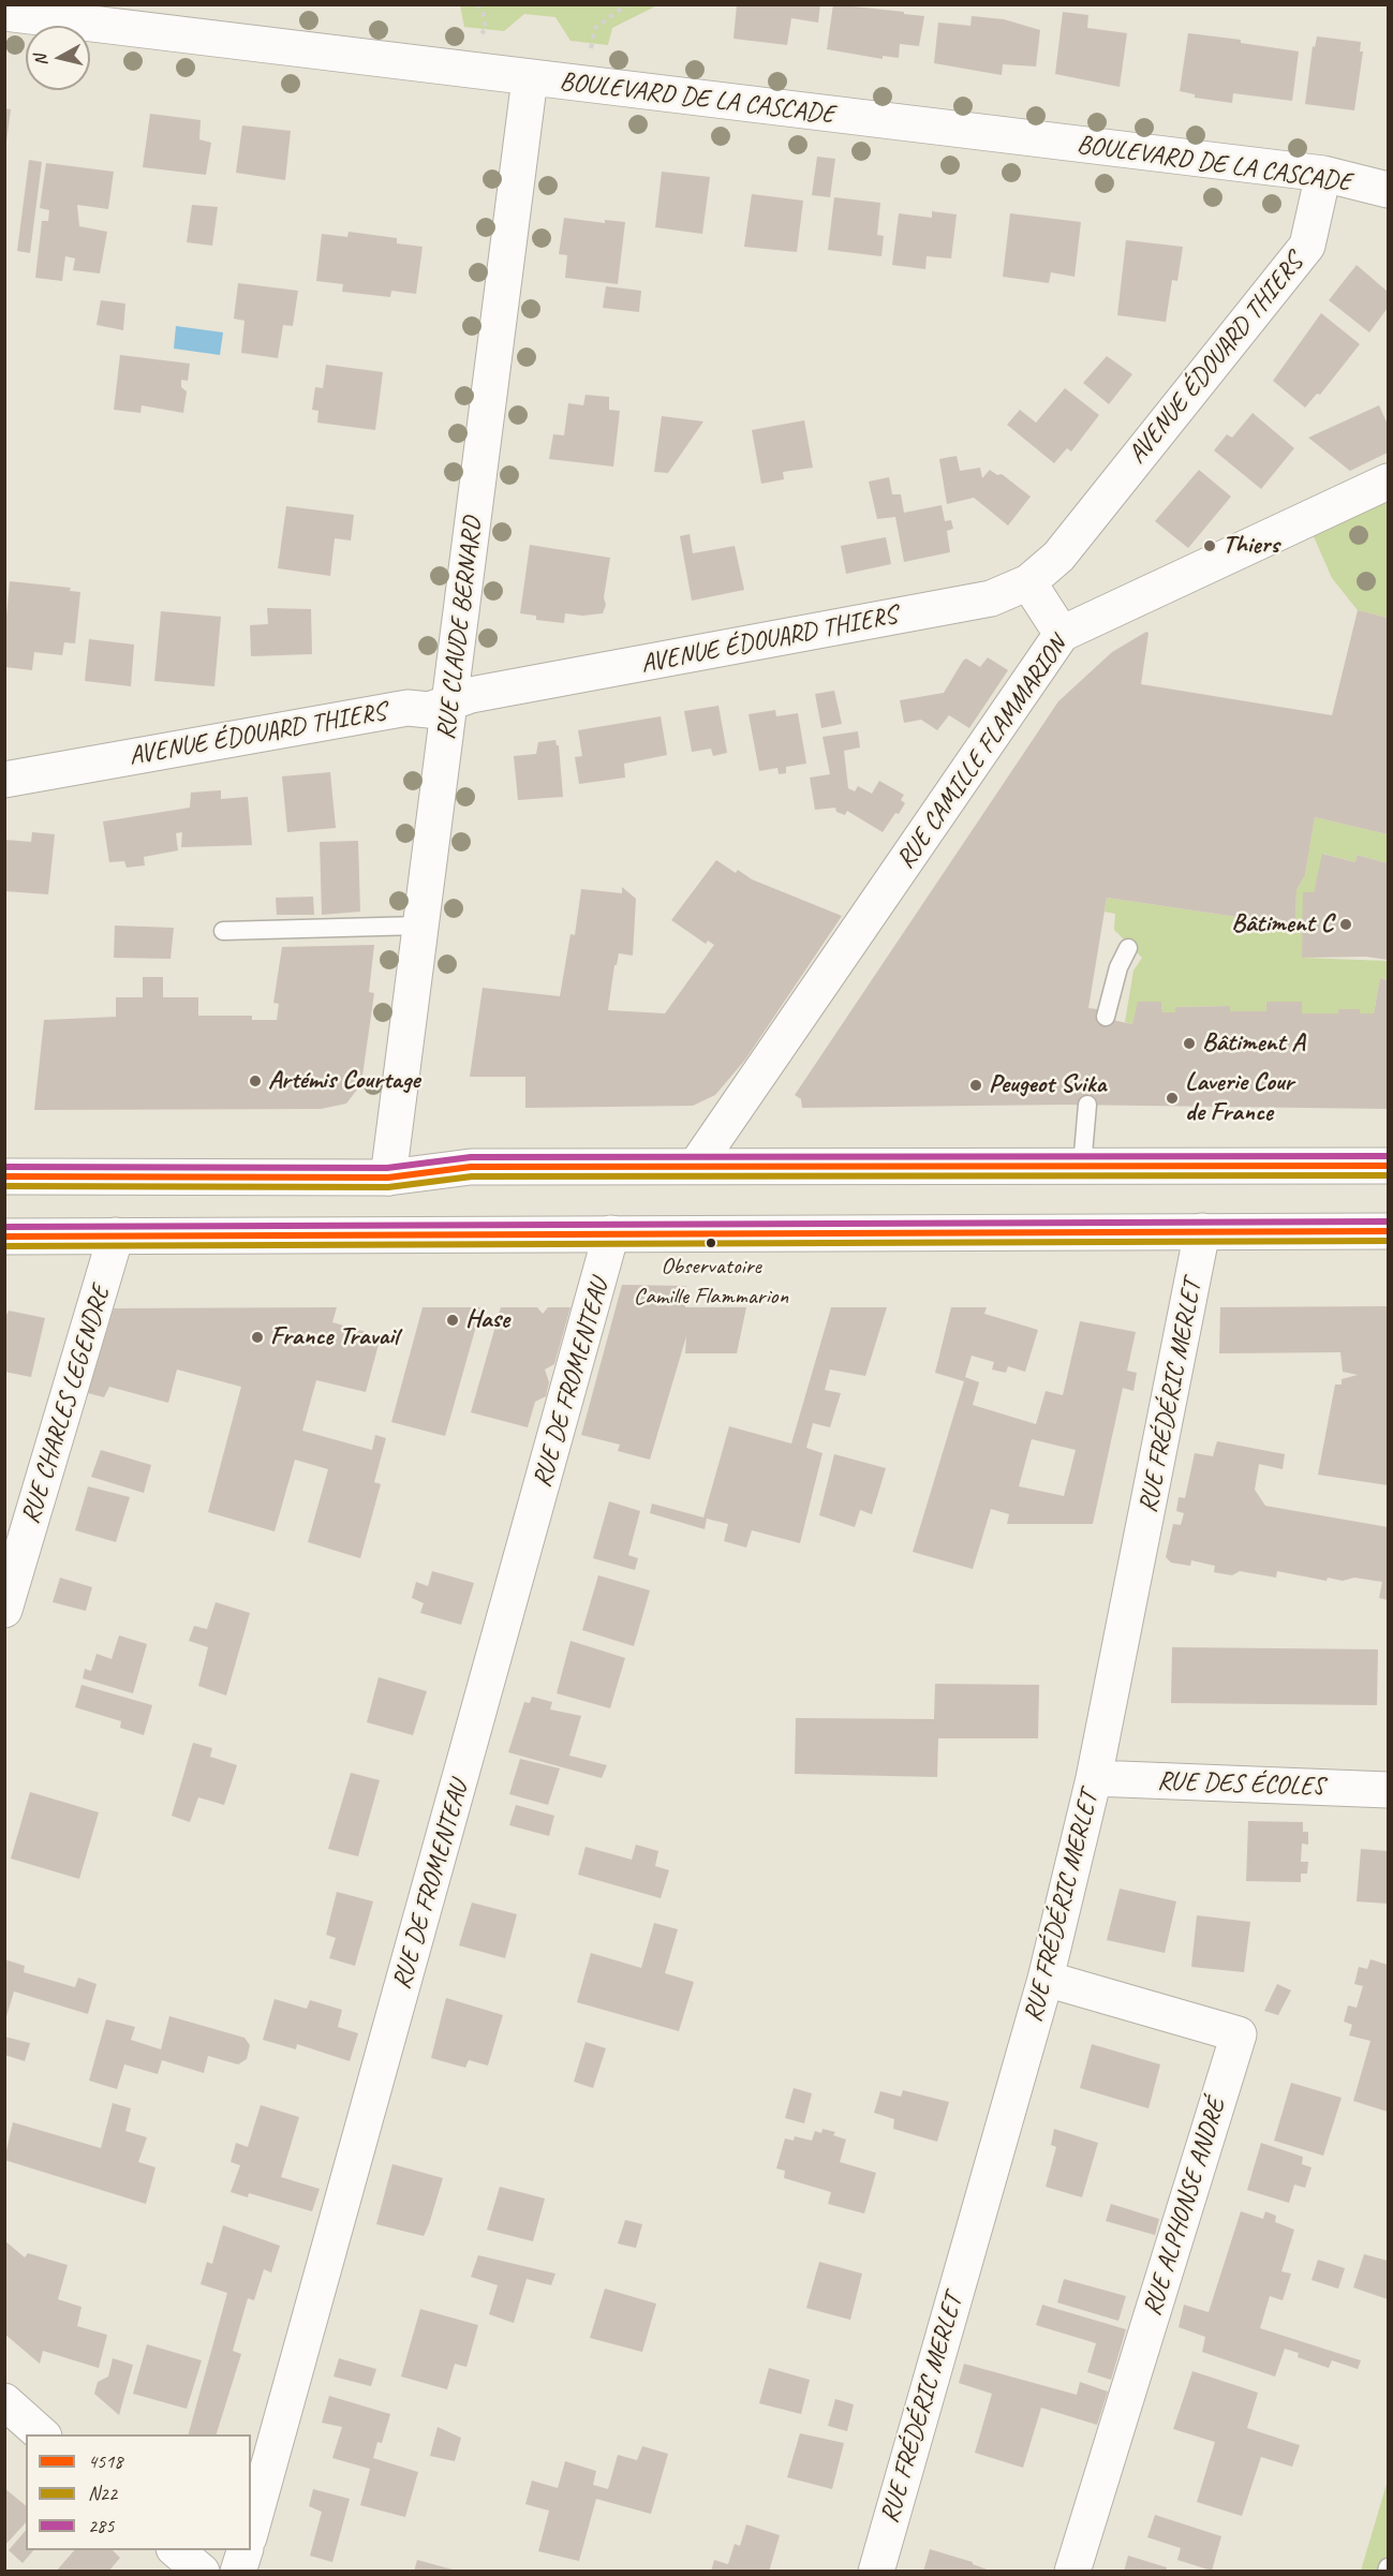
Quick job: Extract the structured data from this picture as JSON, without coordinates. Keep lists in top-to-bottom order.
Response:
{
  "streets": {
    "street": [
      "BOULEVARD DE LA CASCADE",
      "AVENUE ÉDOUARD THIERS",
      "RUE CLAUDE BERNARD",
      "RUE CAMILLE FLAMMARION",
      "RUE DE FROMENTEAU",
      "RUE FRÉDÉRIC MERLET",
      "RUE CHARLES LEGENDRE",
      "RUE DES ÉCOLES",
      "RUE ALPHONSE ANDRÉ"
    ]
  },
  "crossings": [
    ["BOULEVARD DE LA CASCADE", "AVENUE ÉDOUARD THIERS"],
    ["BOULEVARD DE LA CASCADE", "RUE CLAUDE BERNARD"],
    ["AVENUE ÉDOUARD THIERS", "RUE CLAUDE BERNARD"],
    ["RUE FRÉDÉRIC MERLET", "RUE DES ÉCOLES"],
    ["RUE FRÉDÉRIC MERLET", "RUE ALPHONSE ANDRÉ"]
  ],
  "places": [
    "Thiers",
    "Bâtiment C",
    "Bâtiment A",
    "Artémis Courtage",
    "Peugeot Svika",
    "Laverie Cour de France",
    "Observatoire Camille Flammarion",
    "Hase",
    "France Travail"
  ],
  "lines": ["transit line 285", "transit line 4518", "transit line N22"],
  "legend": ["4518", "N22", "285"],
  "north": "left"
}
